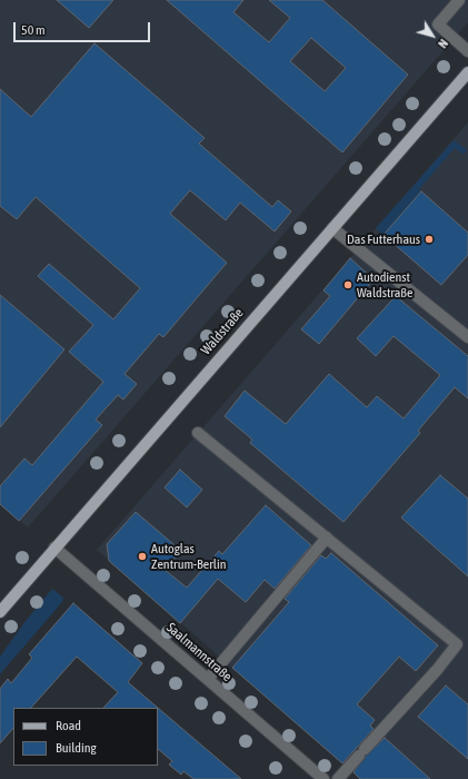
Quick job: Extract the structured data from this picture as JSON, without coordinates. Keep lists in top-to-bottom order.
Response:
{
  "streets": {
    "main road": ["Waldstraße"],
    "street": ["Saalmannstraße"]
  },
  "crossings": [
    ["Waldstraße", "Saalmannstraße"]
  ],
  "places": ["Das Futterhaus", "Autodienst Waldstraße", "Autoglas Zentrum-Berlin"],
  "legend": ["Road", "Building"],
  "scale_bar": "50 m",
  "north": "bottom right"
}
